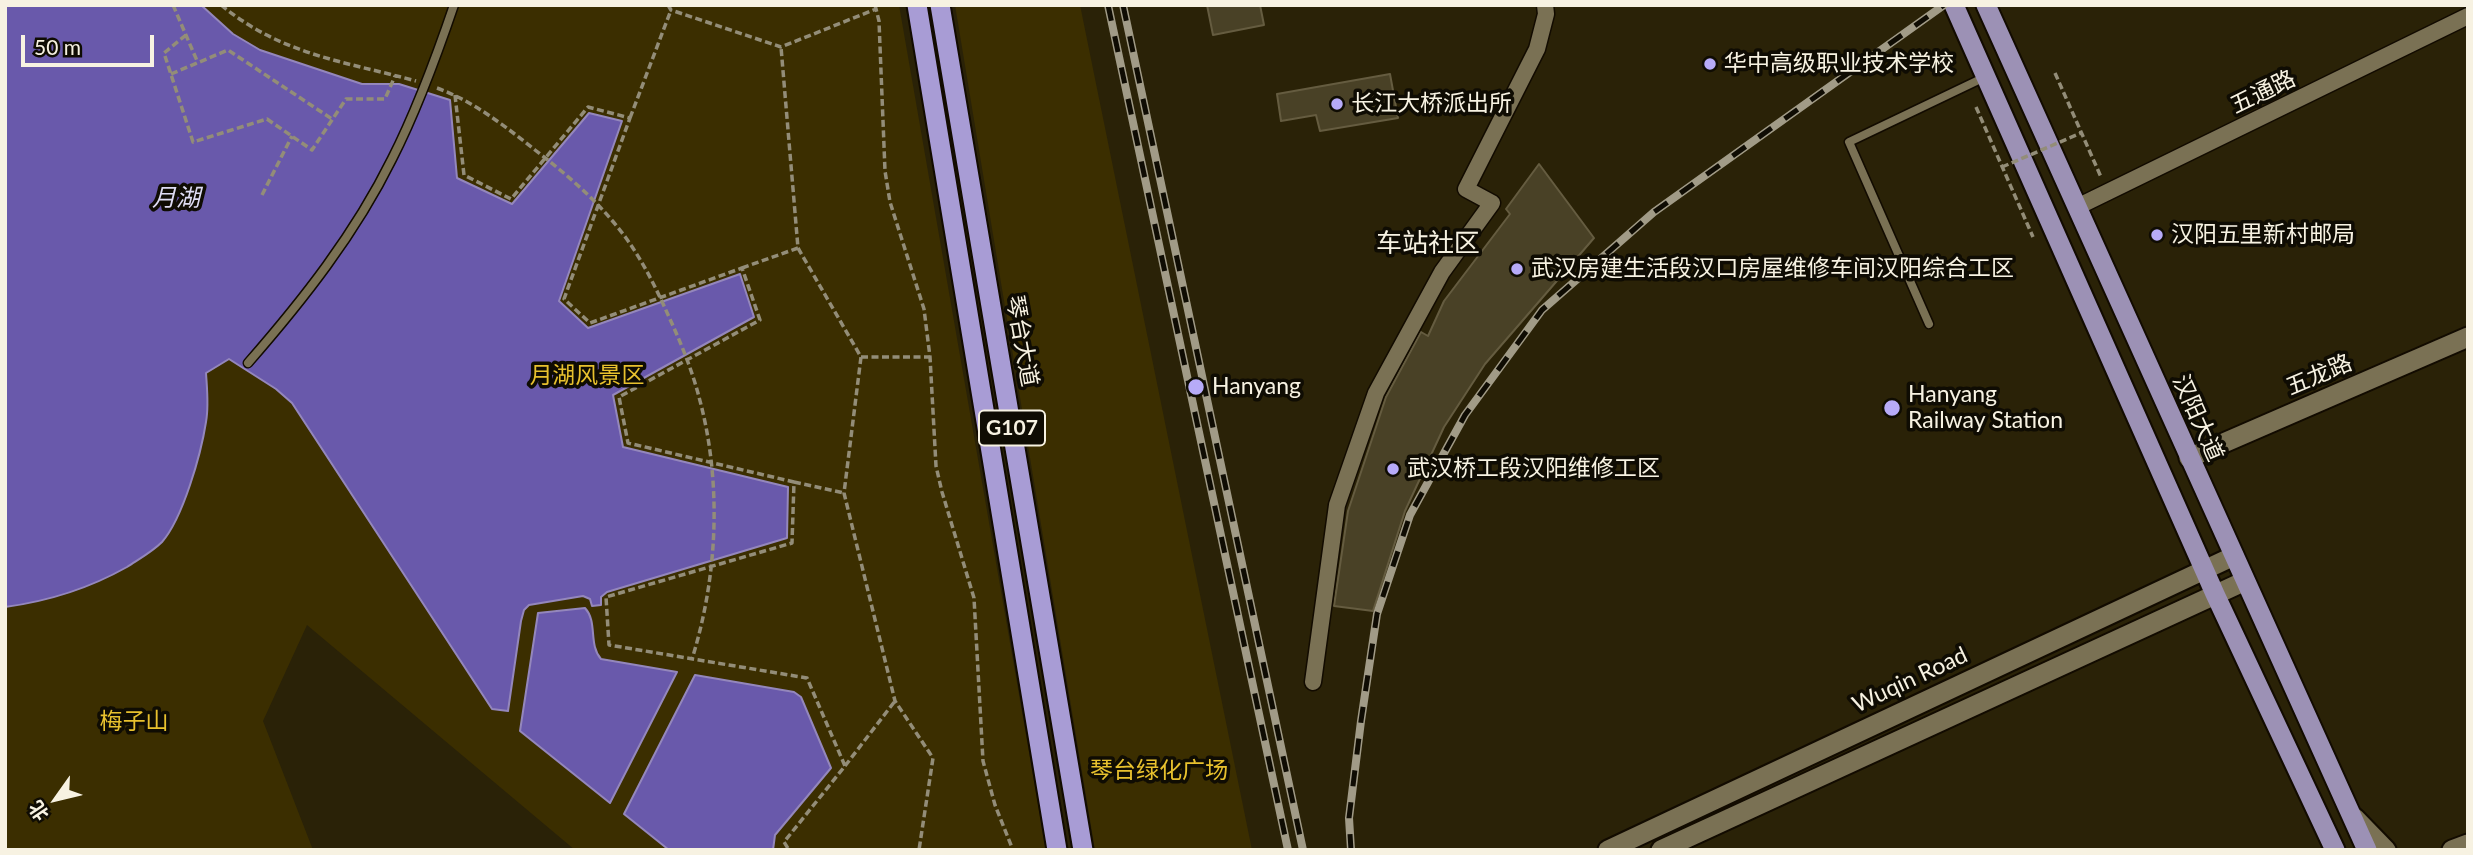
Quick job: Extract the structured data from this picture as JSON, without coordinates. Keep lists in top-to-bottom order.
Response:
{
  "streets": {
    "highway": ["琴台大道", "G107"],
    "main road": ["五龙路", "汉阳大道", "Wuqin Road"],
    "street": ["五通路"]
  },
  "crossings": [
    ["五通路", "汉阳大道"],
    ["五龙路", "汉阳大道"],
    ["汉阳大道", "Wuqin Road"]
  ],
  "districts": ["车站社区"],
  "water": ["月湖"],
  "parks": ["月湖风景区", "梅子山", "琴台绿化广场"],
  "places": [
    "华中高级职业技术学校",
    "长江大桥派出所",
    "汉阳五里新村邮局",
    "武汉房建生活段汉口房屋维修车间汉阳综合工区",
    "Hanyang",
    "Hanyang Railway Station",
    "武汉桥工段汉阳维修工区"
  ],
  "scale_bar": "50 m",
  "north": "bottom left"
}
